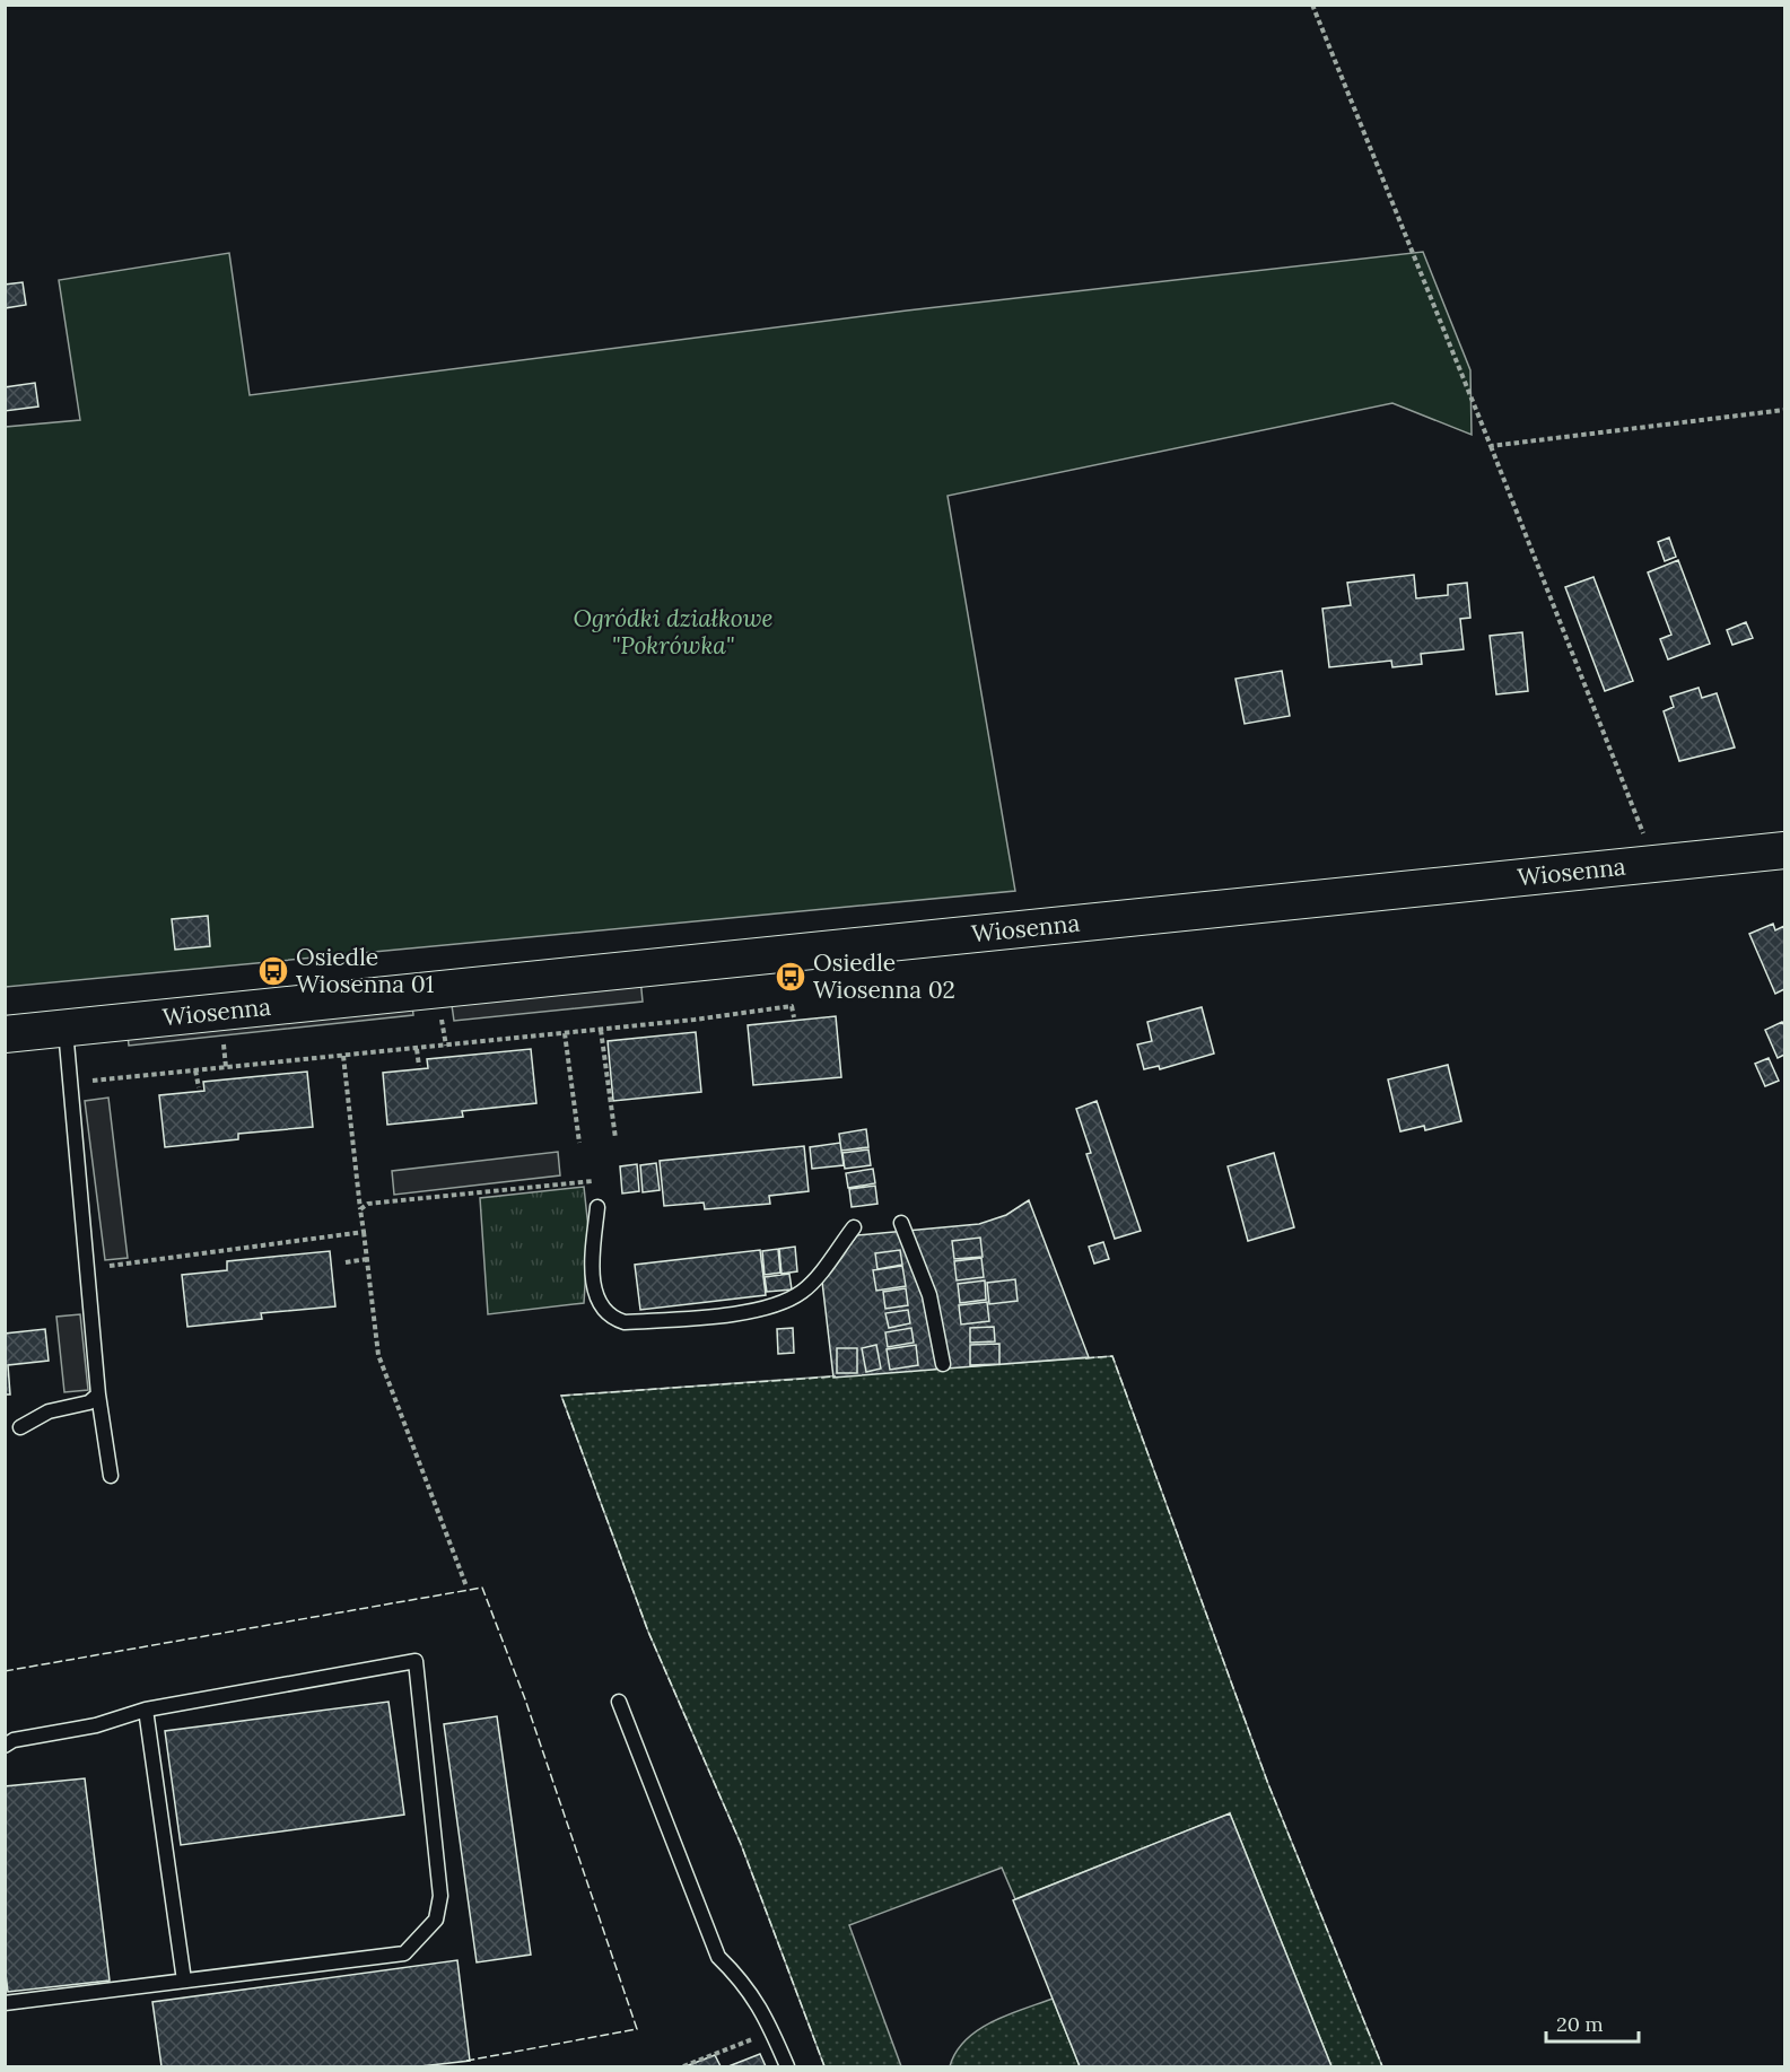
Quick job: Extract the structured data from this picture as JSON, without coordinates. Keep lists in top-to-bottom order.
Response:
{
  "streets": {
    "street": ["Wiosenna"]
  },
  "parks": ["Ogródki działkowe \"Pokrówka\""],
  "places": {
    "bus stop": ["Osiedle Wiosenna 01", "Osiedle Wiosenna 02"]
  },
  "scale_bar": "20 m"
}
